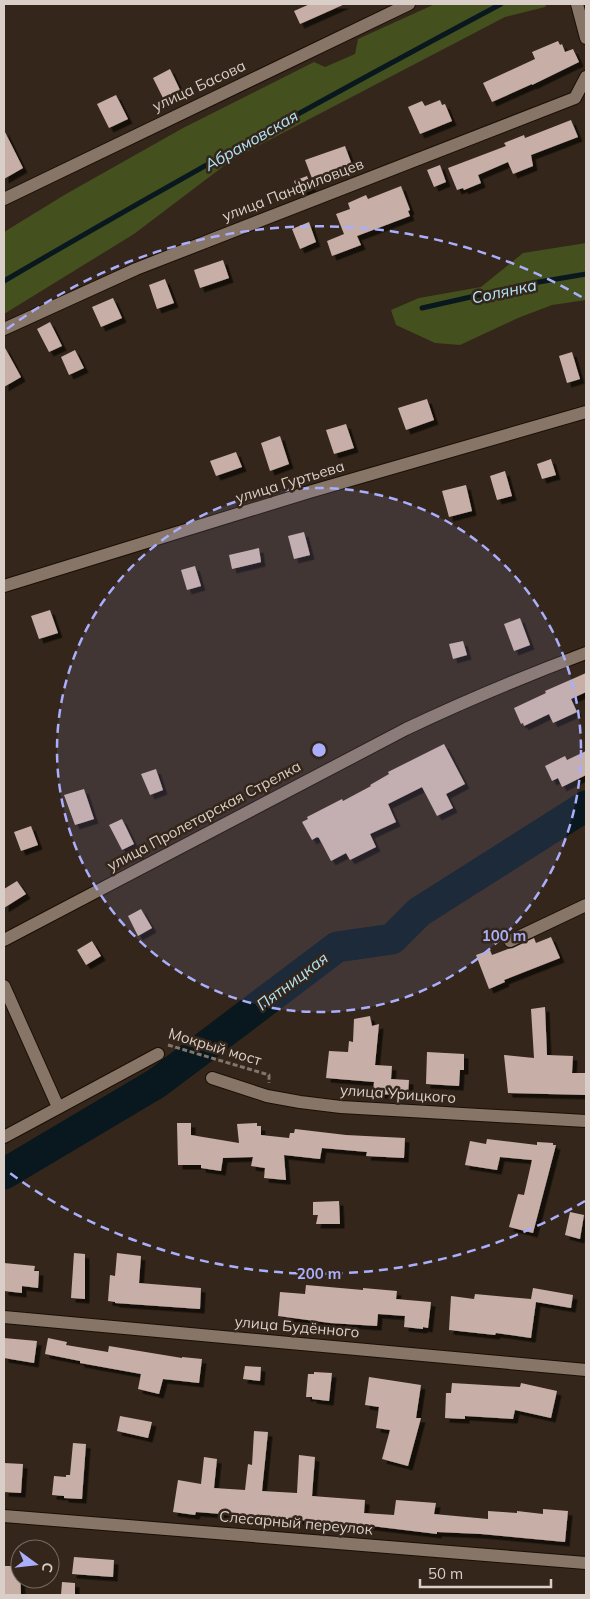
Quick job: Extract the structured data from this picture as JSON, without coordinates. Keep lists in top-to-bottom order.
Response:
{
  "streets": {
    "street": [
      "улица Басова",
      "улица Панфиловцев",
      "улица Гуртьева",
      "улица Пролетарская Стрелка",
      "улица Урицкого",
      "улица Будённого",
      "Слесарный переулок"
    ],
    "path": ["Мокрый мост"]
  },
  "water": ["Абрамовская", "Солянка", "Пятницкая"],
  "scale_bar": "50 m",
  "north": "right",
  "rings": ["100 m", "200 m"]
}
